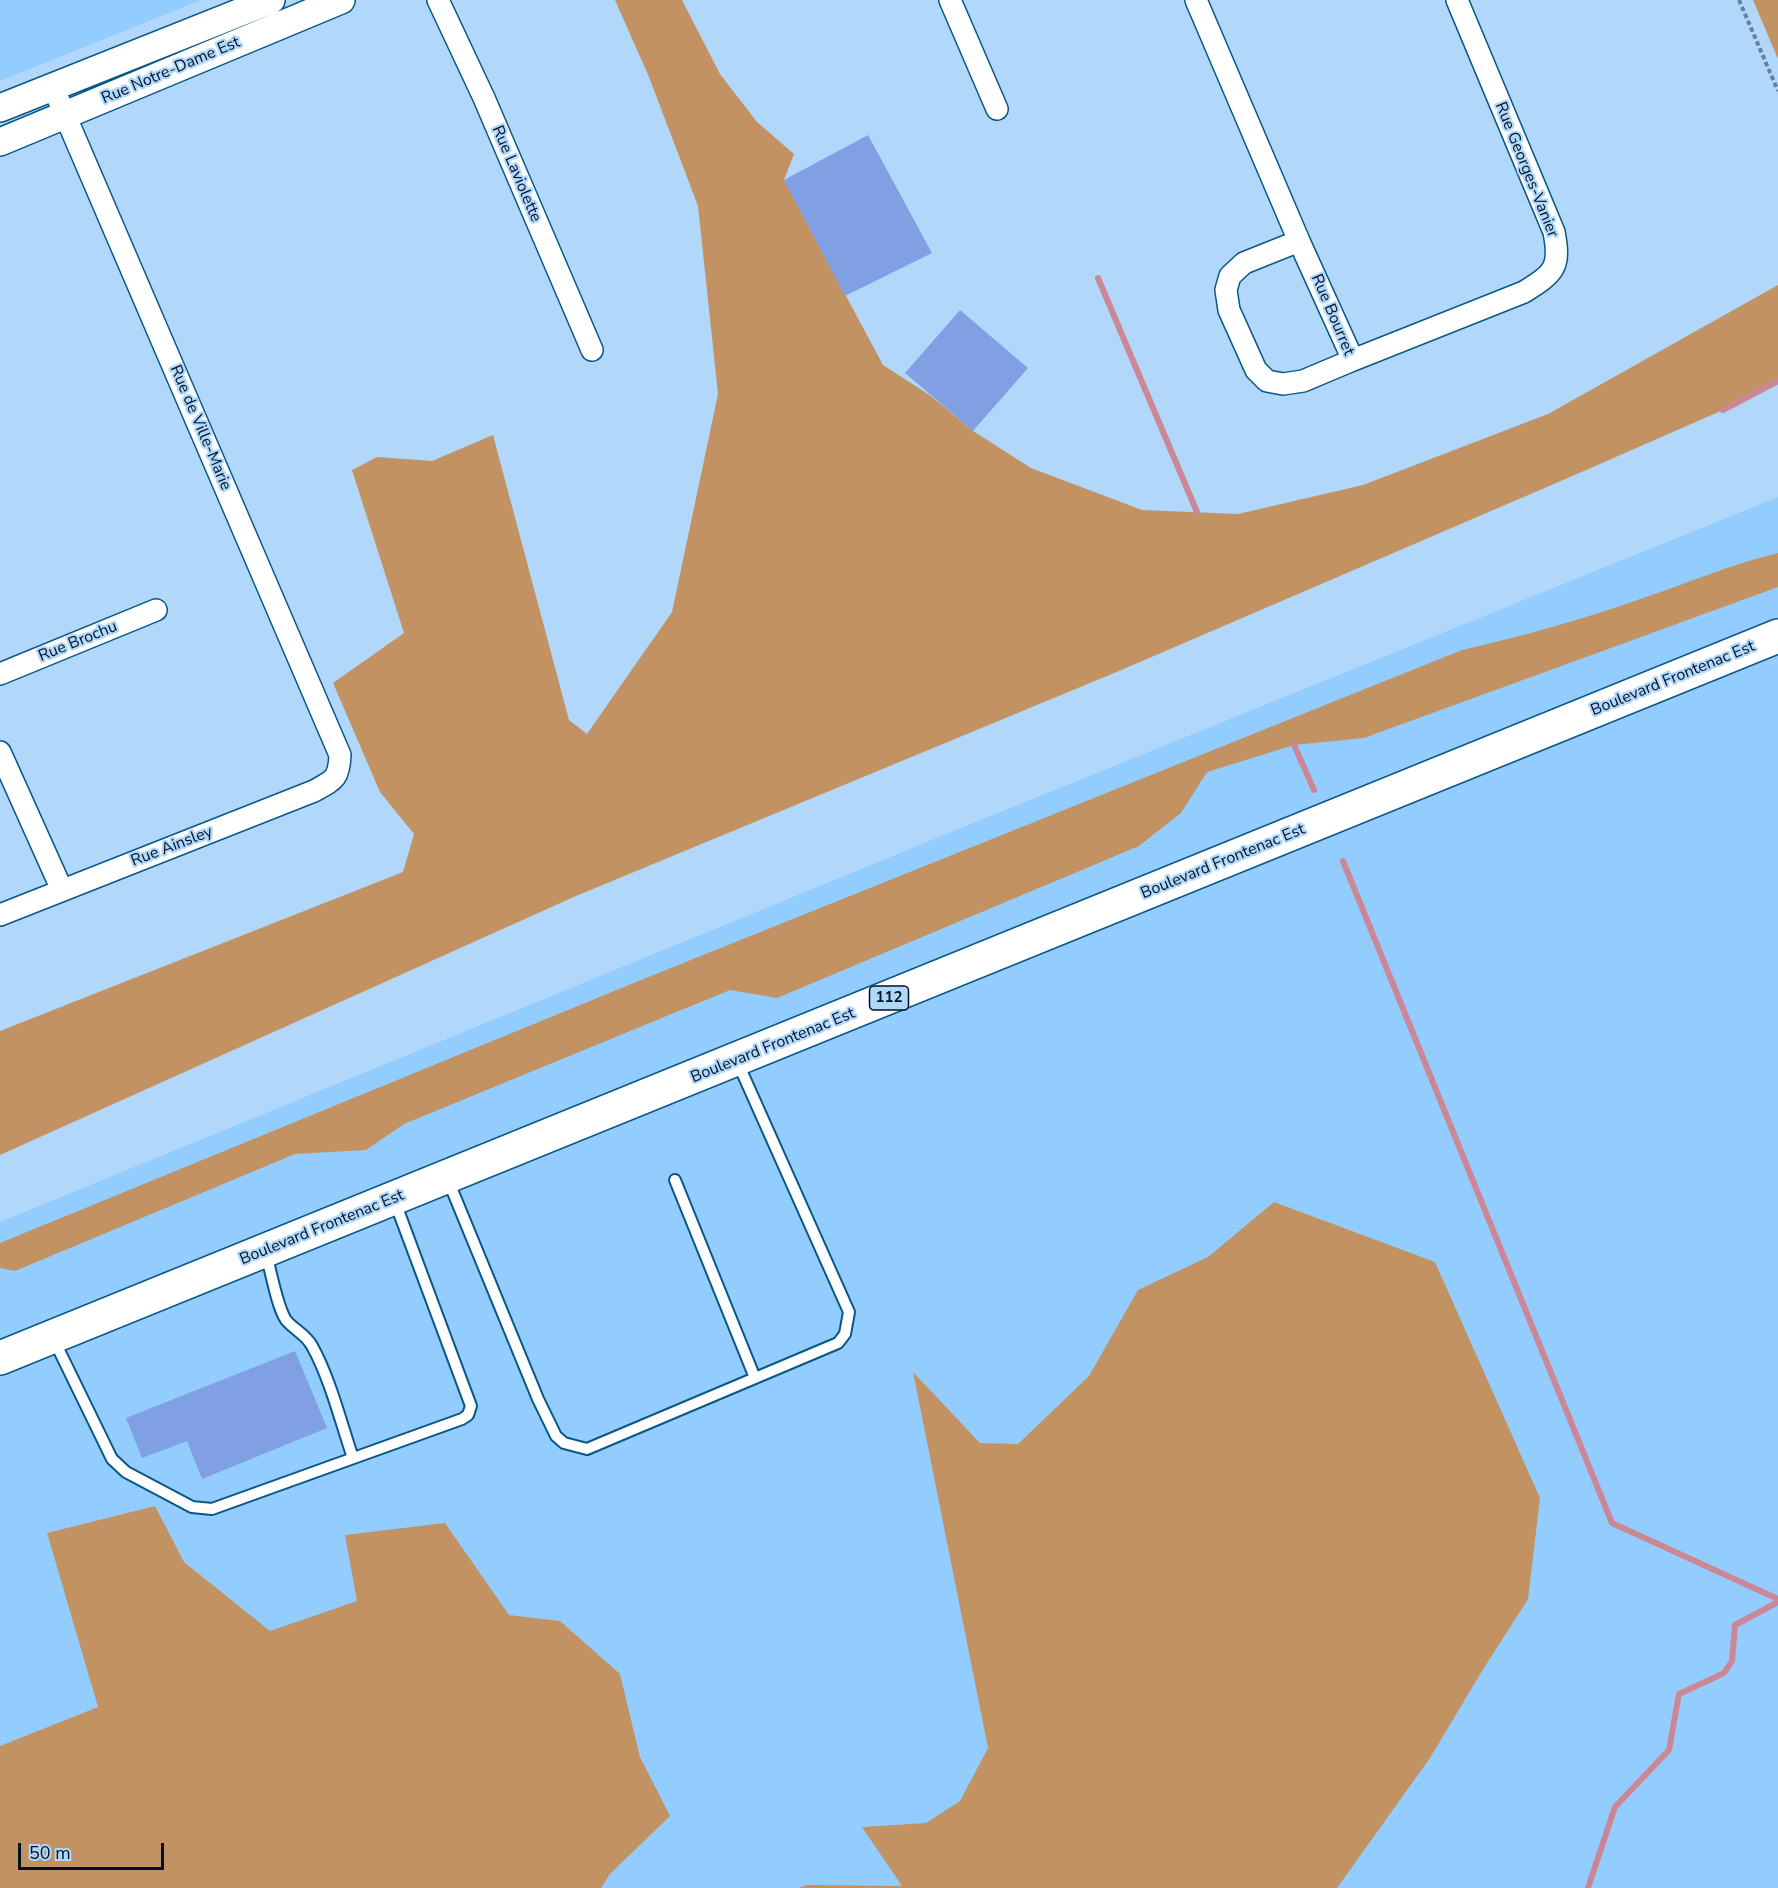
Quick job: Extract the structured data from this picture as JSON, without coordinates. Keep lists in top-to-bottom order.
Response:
{
  "streets": {
    "main road": ["Boulevard Frontenac Est", "112"],
    "street": [
      "Rue Notre-Dame Est",
      "Rue Georges-Vanier",
      "Rue Laviolette",
      "Rue Bourret",
      "Rue de Ville-Marie",
      "Rue Brochu",
      "Rue Ainsley"
    ]
  },
  "crossings": [
    ["Rue Notre-Dame Est", "Rue de Ville-Marie"],
    ["Rue Georges-Vanier", "Rue Bourret"],
    ["Rue de Ville-Marie", "Rue Ainsley"]
  ],
  "scale_bar": "50 m"
}
